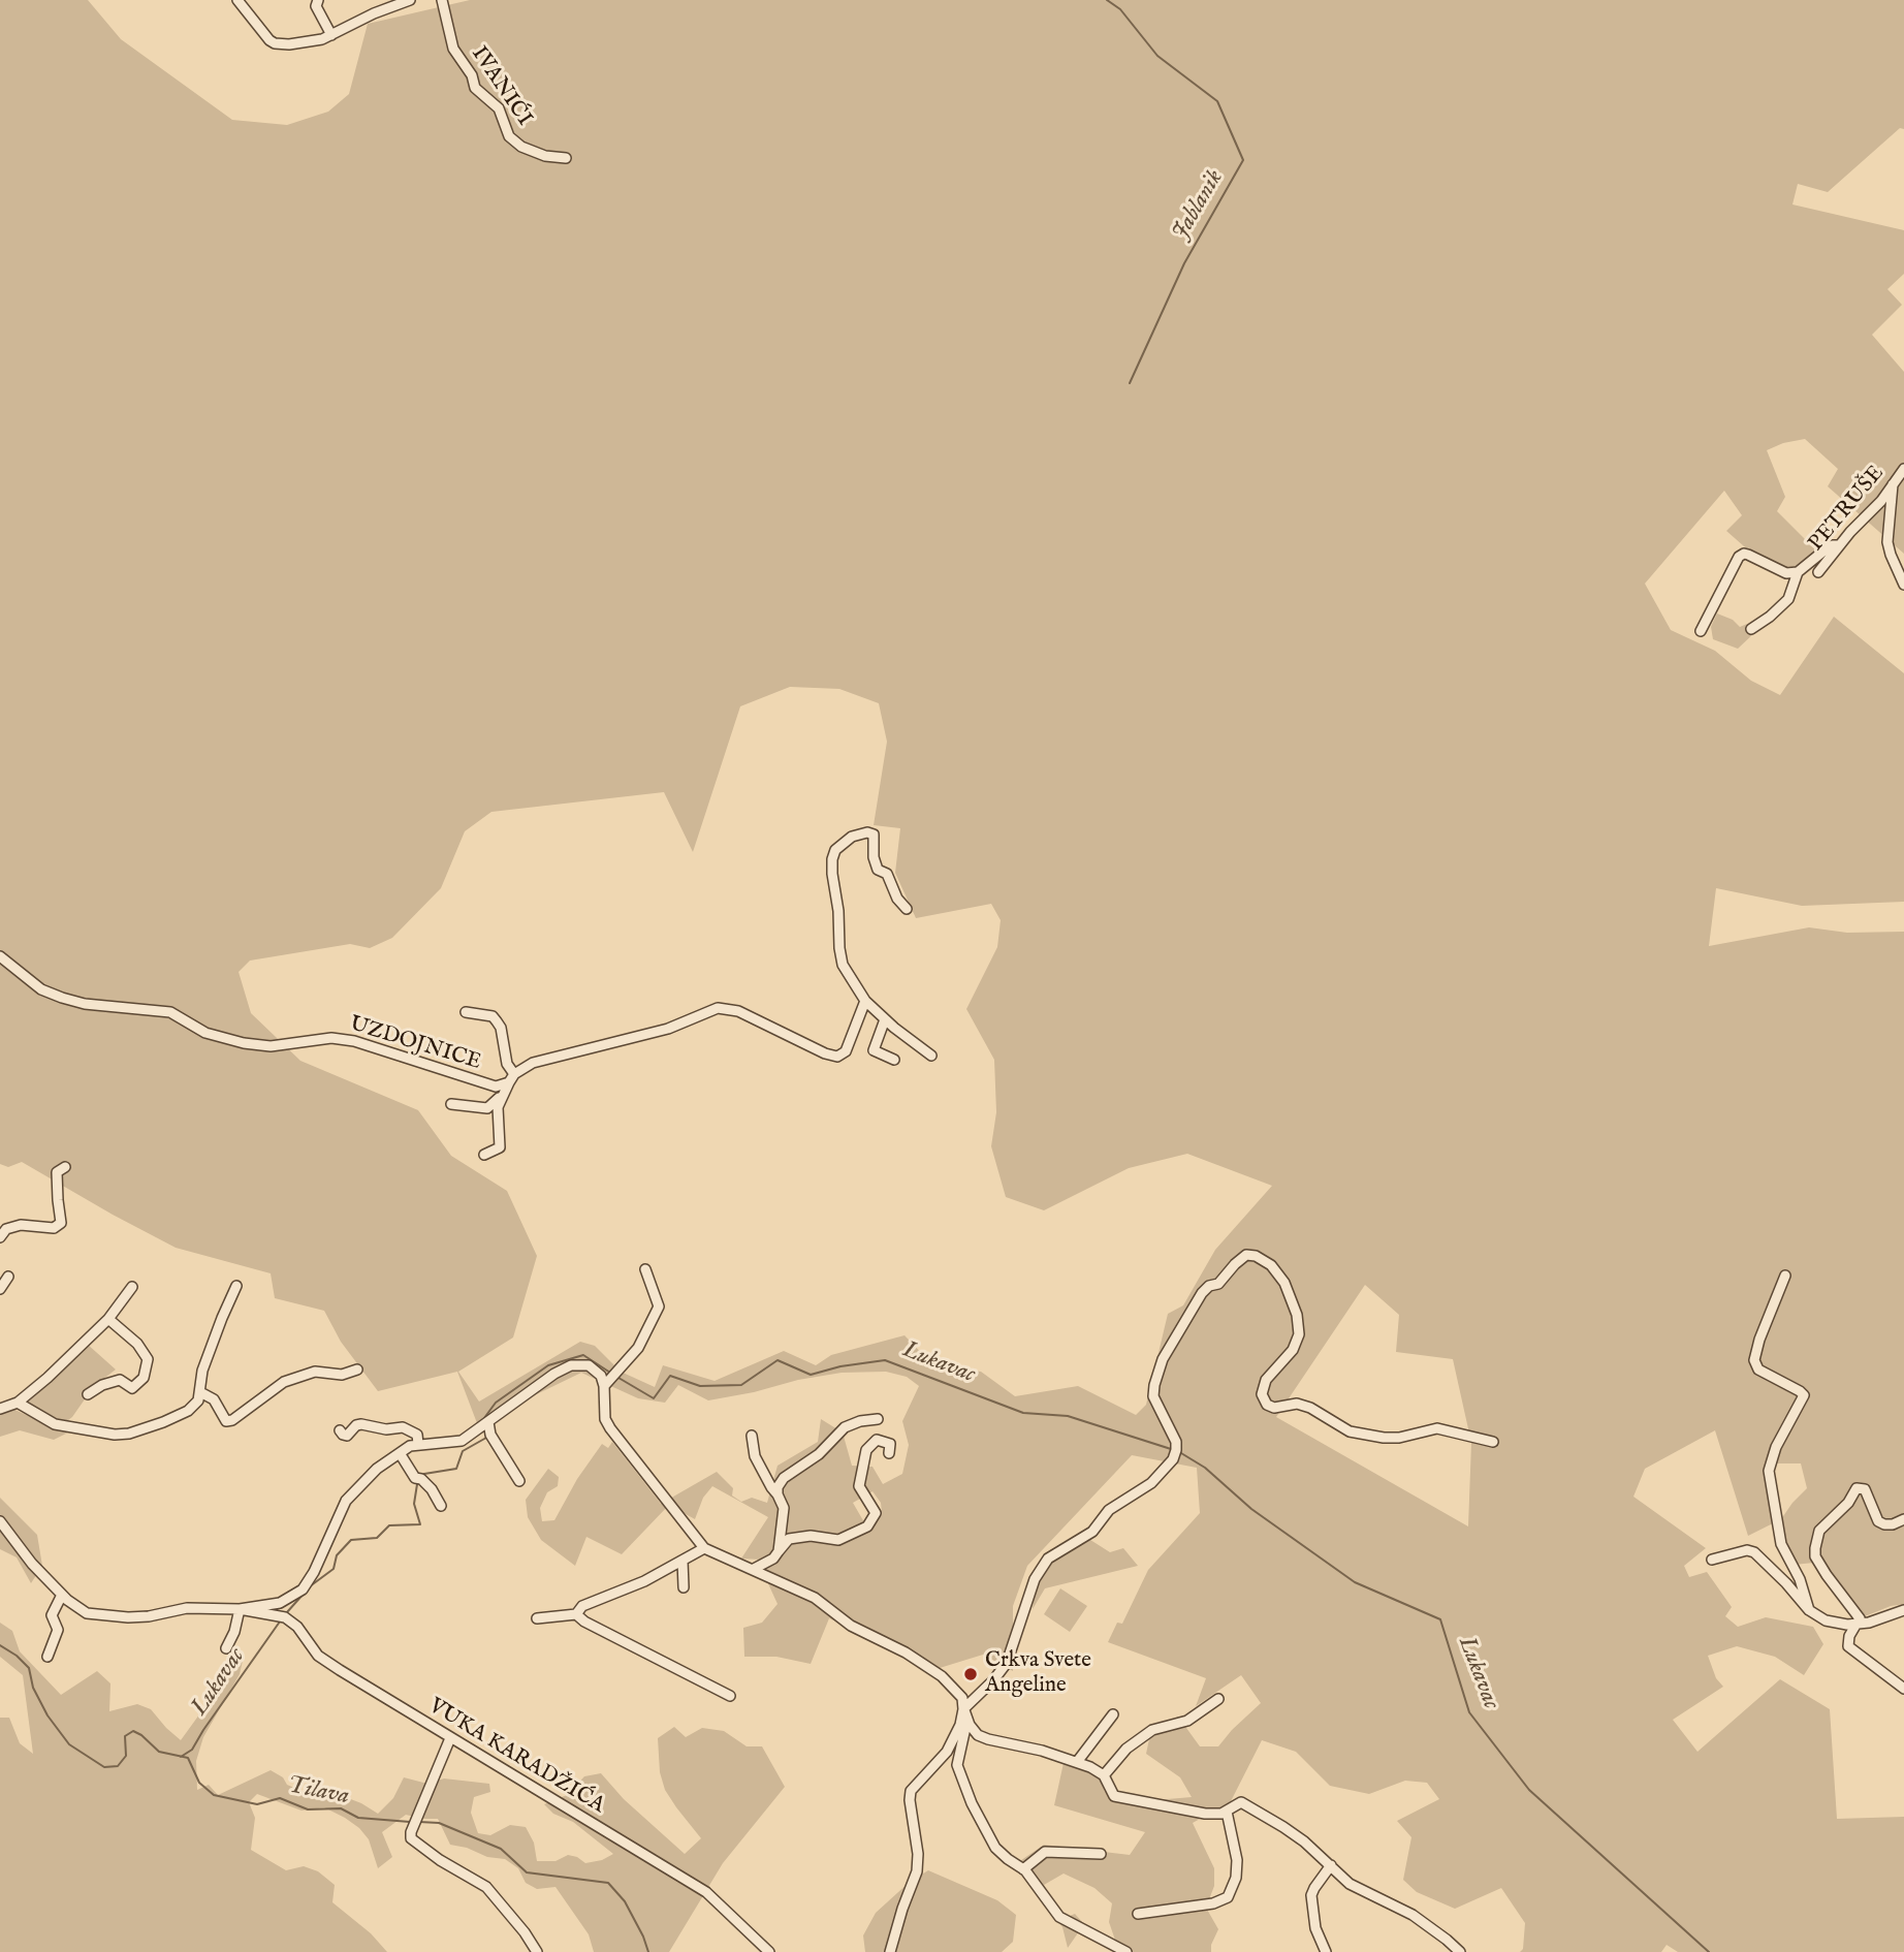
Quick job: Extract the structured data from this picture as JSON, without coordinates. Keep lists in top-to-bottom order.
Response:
{
  "streets": {
    "street": [
      "IVANIĆI",
      "PETRUŠE",
      "UZDOJNICE",
      "VUKA KARADŽIĆA"
    ]
  },
  "water": ["Jablanik", "Lukavac", "Tilava"],
  "places": ["Crkva Svete Angeline"]
}
